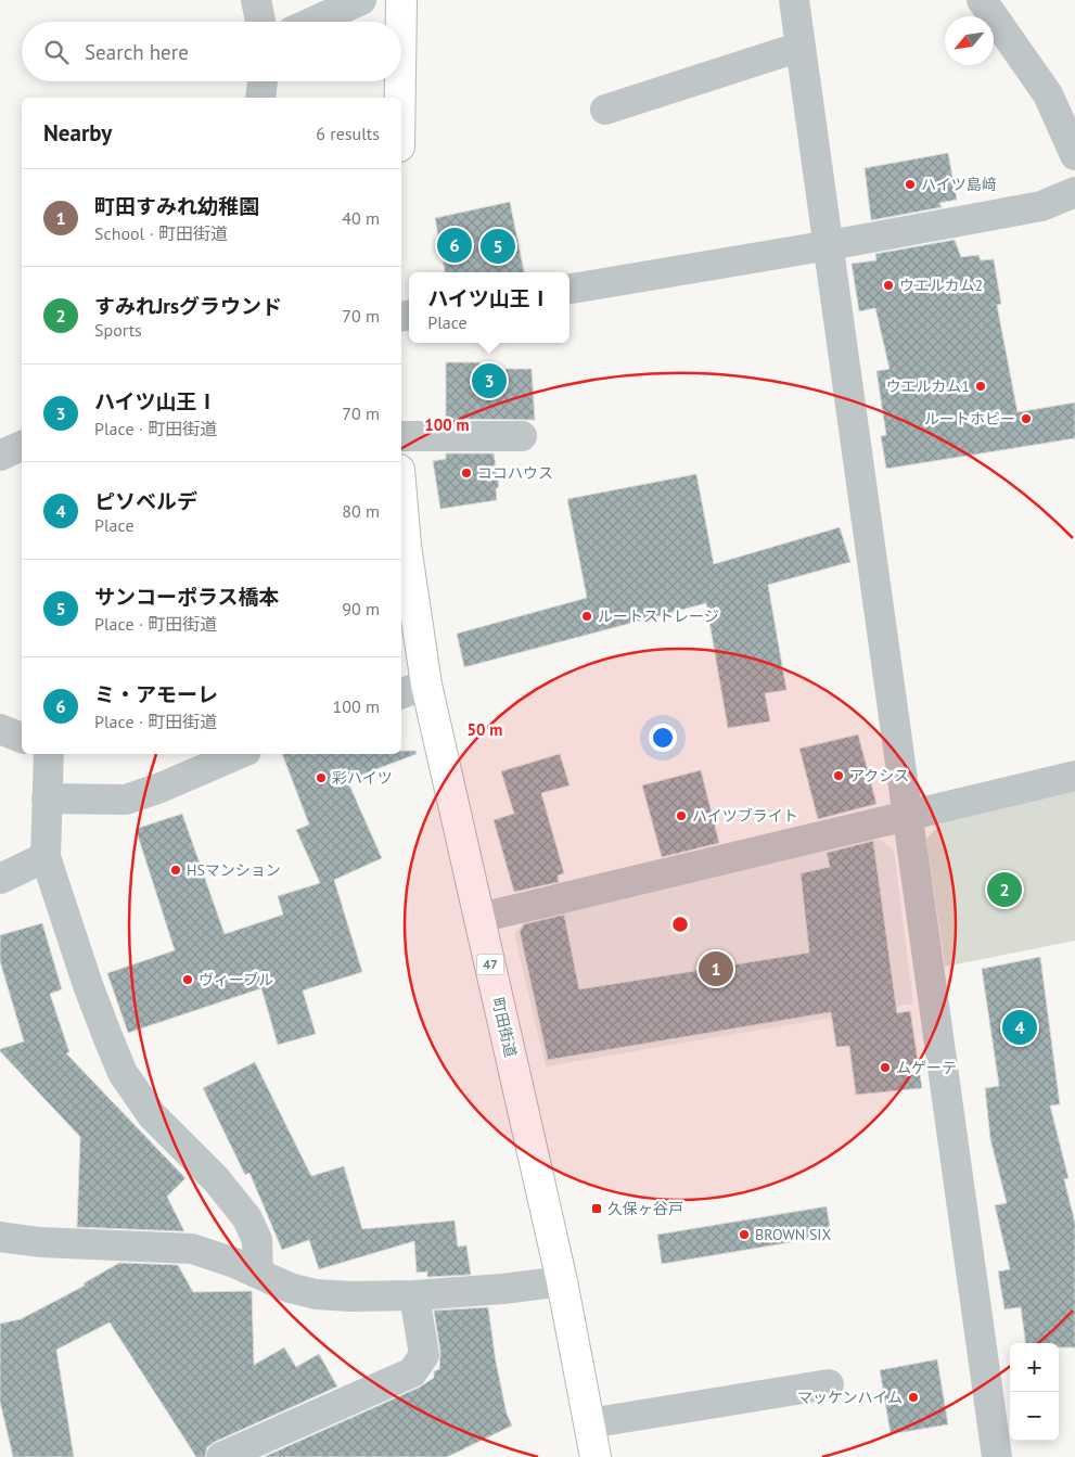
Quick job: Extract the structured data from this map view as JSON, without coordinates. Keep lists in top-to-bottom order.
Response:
{
  "streets": {
    "main road": ["47", "町田街道"]
  },
  "places": {
    "other": [
      "ハイツ島﨑",
      "ウエルカム2",
      "ウエルカム1",
      "ルートホビー",
      "ココハウス",
      "ルートストレージ",
      "アクシス",
      "彩ハイツ",
      "ハイツブライト",
      "HSマンション",
      "ヴィーブル",
      "ムゲーテ",
      "BROWN SIX",
      "マッケンハイム"
    ],
    "transit": ["久保ヶ谷戸"]
  },
  "north": "bottom left",
  "page": {
    "search": "Search here",
    "heading": ["Nearby", "6 results"],
    "list": [
      {
        "mark": "1",
        "name": "町田すみれ幼稚園",
        "note": "School · 町田街道",
        "value": "40 m"
      },
      {
        "mark": "2",
        "name": "すみれJrsグラウンド",
        "note": "Sports",
        "value": "70 m"
      },
      {
        "mark": "3",
        "name": "ハイツ山王Ⅰ",
        "note": "Place · 町田街道",
        "value": "70 m"
      },
      {
        "mark": "4",
        "name": "ピソベルデ",
        "note": "Place",
        "value": "80 m"
      },
      {
        "mark": "5",
        "name": "サンコーポラス橋本",
        "note": "Place · 町田街道",
        "value": "90 m"
      },
      {
        "mark": "6",
        "name": "ミ・アモーレ",
        "note": "Place · 町田街道",
        "value": "100 m"
      }
    ],
    "pins": [
      "6",
      "5",
      "3",
      "2",
      "1",
      "4"
    ],
    "popup": ["ハイツ山王Ⅰ", "Place"],
    "map_buttons": ["+", "−"]
  },
  "rings": ["100 m", "50 m"]
}
